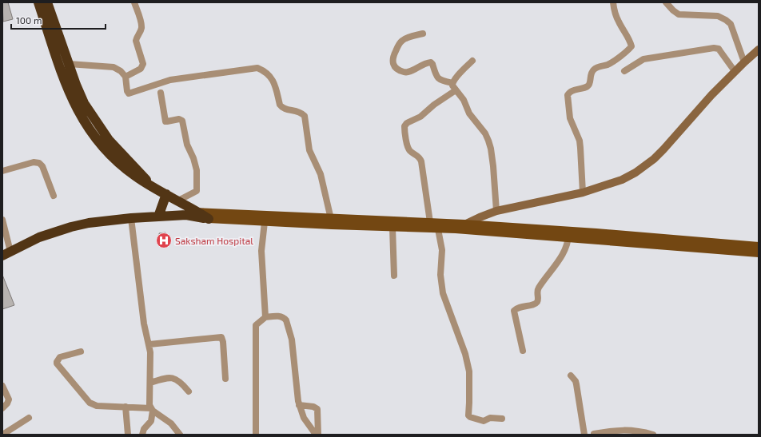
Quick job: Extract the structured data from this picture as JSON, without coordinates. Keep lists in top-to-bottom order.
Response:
{
  "places": {
    "hospital": ["Saksham Hospital"]
  },
  "scale_bar": "100 m"
}
